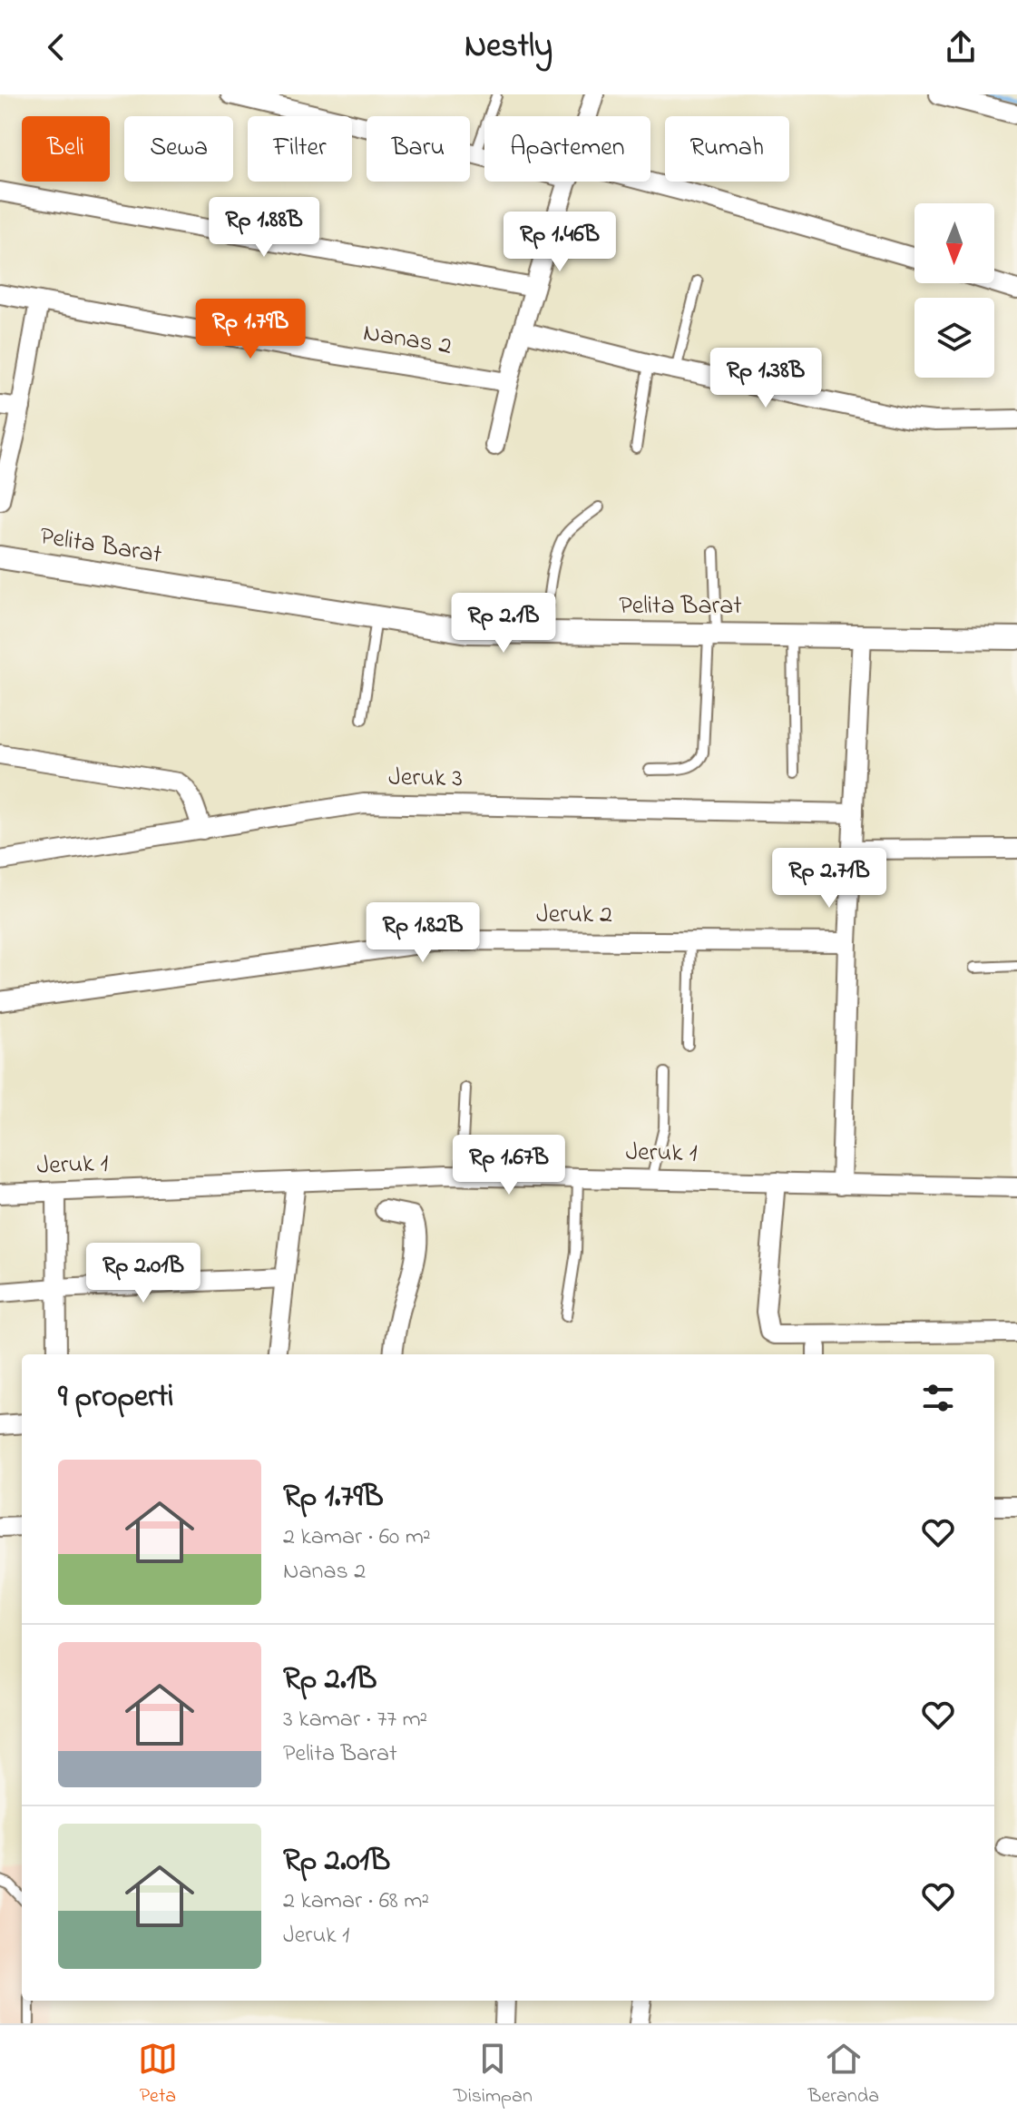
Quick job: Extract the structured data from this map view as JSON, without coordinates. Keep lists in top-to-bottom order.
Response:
{
  "streets": {
    "street": [
      "Nanas 2",
      "Pelita Barat",
      "Jeruk 3",
      "Jeruk 2",
      "Jeruk 1"
    ]
  },
  "north": "bottom",
  "page": {
    "header": "Nestly",
    "chip": [
      "Beli",
      "Sewa",
      "Filter",
      "Baru",
      "Apartemen",
      "Rumah"
    ],
    "price": [
      "Rp 1.88B",
      "Rp 1.46B",
      "Rp 1.79B",
      "Rp 1.38B",
      "Rp 2.1B",
      "Rp 2.71B",
      "Rp 1.82B",
      "Rp 1.67B",
      "Rp 2.01B"
    ],
    "heading": "9 properti",
    "list": [
      {
        "name": "Rp 1.79B",
        "note": "2 kamar · 60 m² · Nanas 2"
      },
      {
        "name": "Rp 2.1B",
        "note": "3 kamar · 77 m² · Pelita Barat"
      },
      {
        "name": "Rp 2.01B",
        "note": "2 kamar · 68 m² · Jeruk 1"
      }
    ],
    "tabs": ["Peta", "Disimpan", "Beranda"]
  }
}
